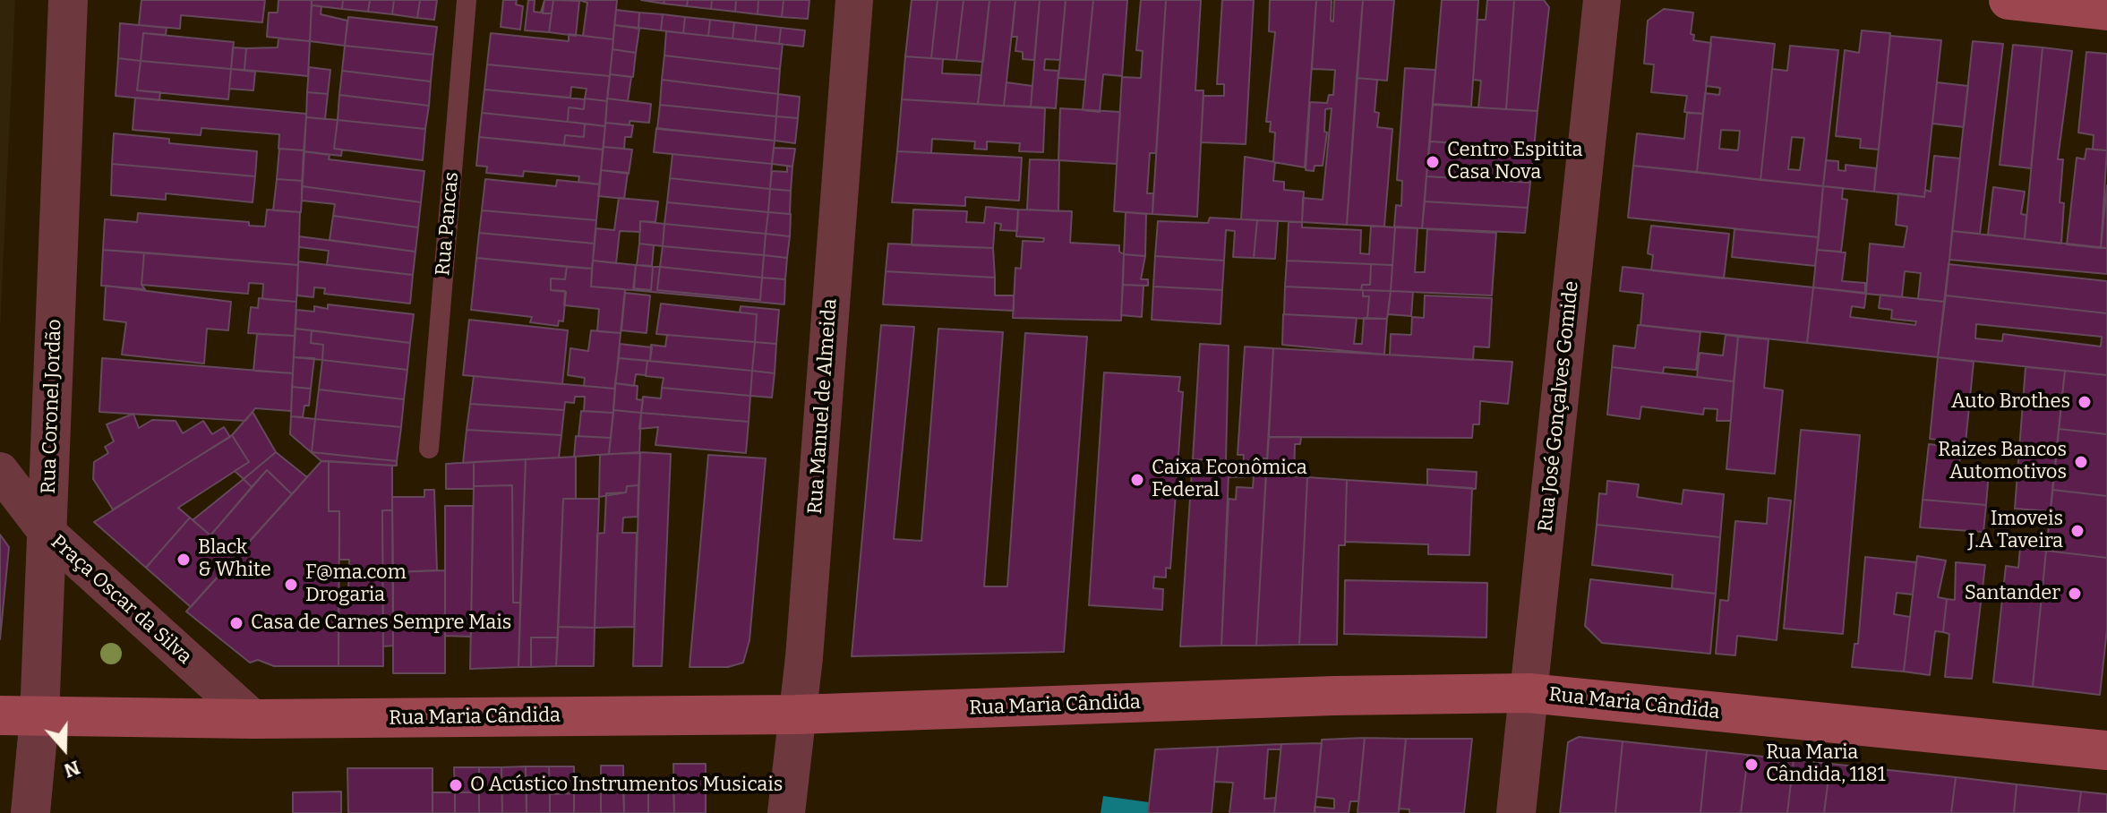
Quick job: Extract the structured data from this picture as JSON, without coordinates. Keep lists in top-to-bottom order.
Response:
{
  "streets": {
    "main road": ["Rua Maria Cândida"],
    "street": [
      "Rua Coronel Jordão",
      "Rua Manuel de Almeida",
      "Rua José Gonçalves Gomide",
      "Praça Oscar da Silva"
    ],
    "lane": ["Rua Pancas"]
  },
  "crossings": [
    ["Rua Coronel Jordão", "Praça Oscar da Silva"],
    ["Rua Coronel Jordão", "Rua Maria Cândida"],
    ["Rua Manuel de Almeida", "Rua Maria Cândida"],
    ["Rua José Gonçalves Gomide", "Rua Maria Cândida"],
    ["Praça Oscar da Silva", "Rua Maria Cândida"]
  ],
  "places": [
    "Centro Espitita Casa Nova",
    "Auto Brothes",
    "Raizes Bancos Automotivos",
    "Caixa Econômica Federal",
    "Imoveis J.A Taveira",
    "Black & White",
    "F@ma.com Drogaria",
    "Santander",
    "Casa de Carnes Sempre Mais",
    "Rua Maria Cândida, 1181",
    "O Acústico Instrumentos Musicais"
  ],
  "north": "bottom"
}
